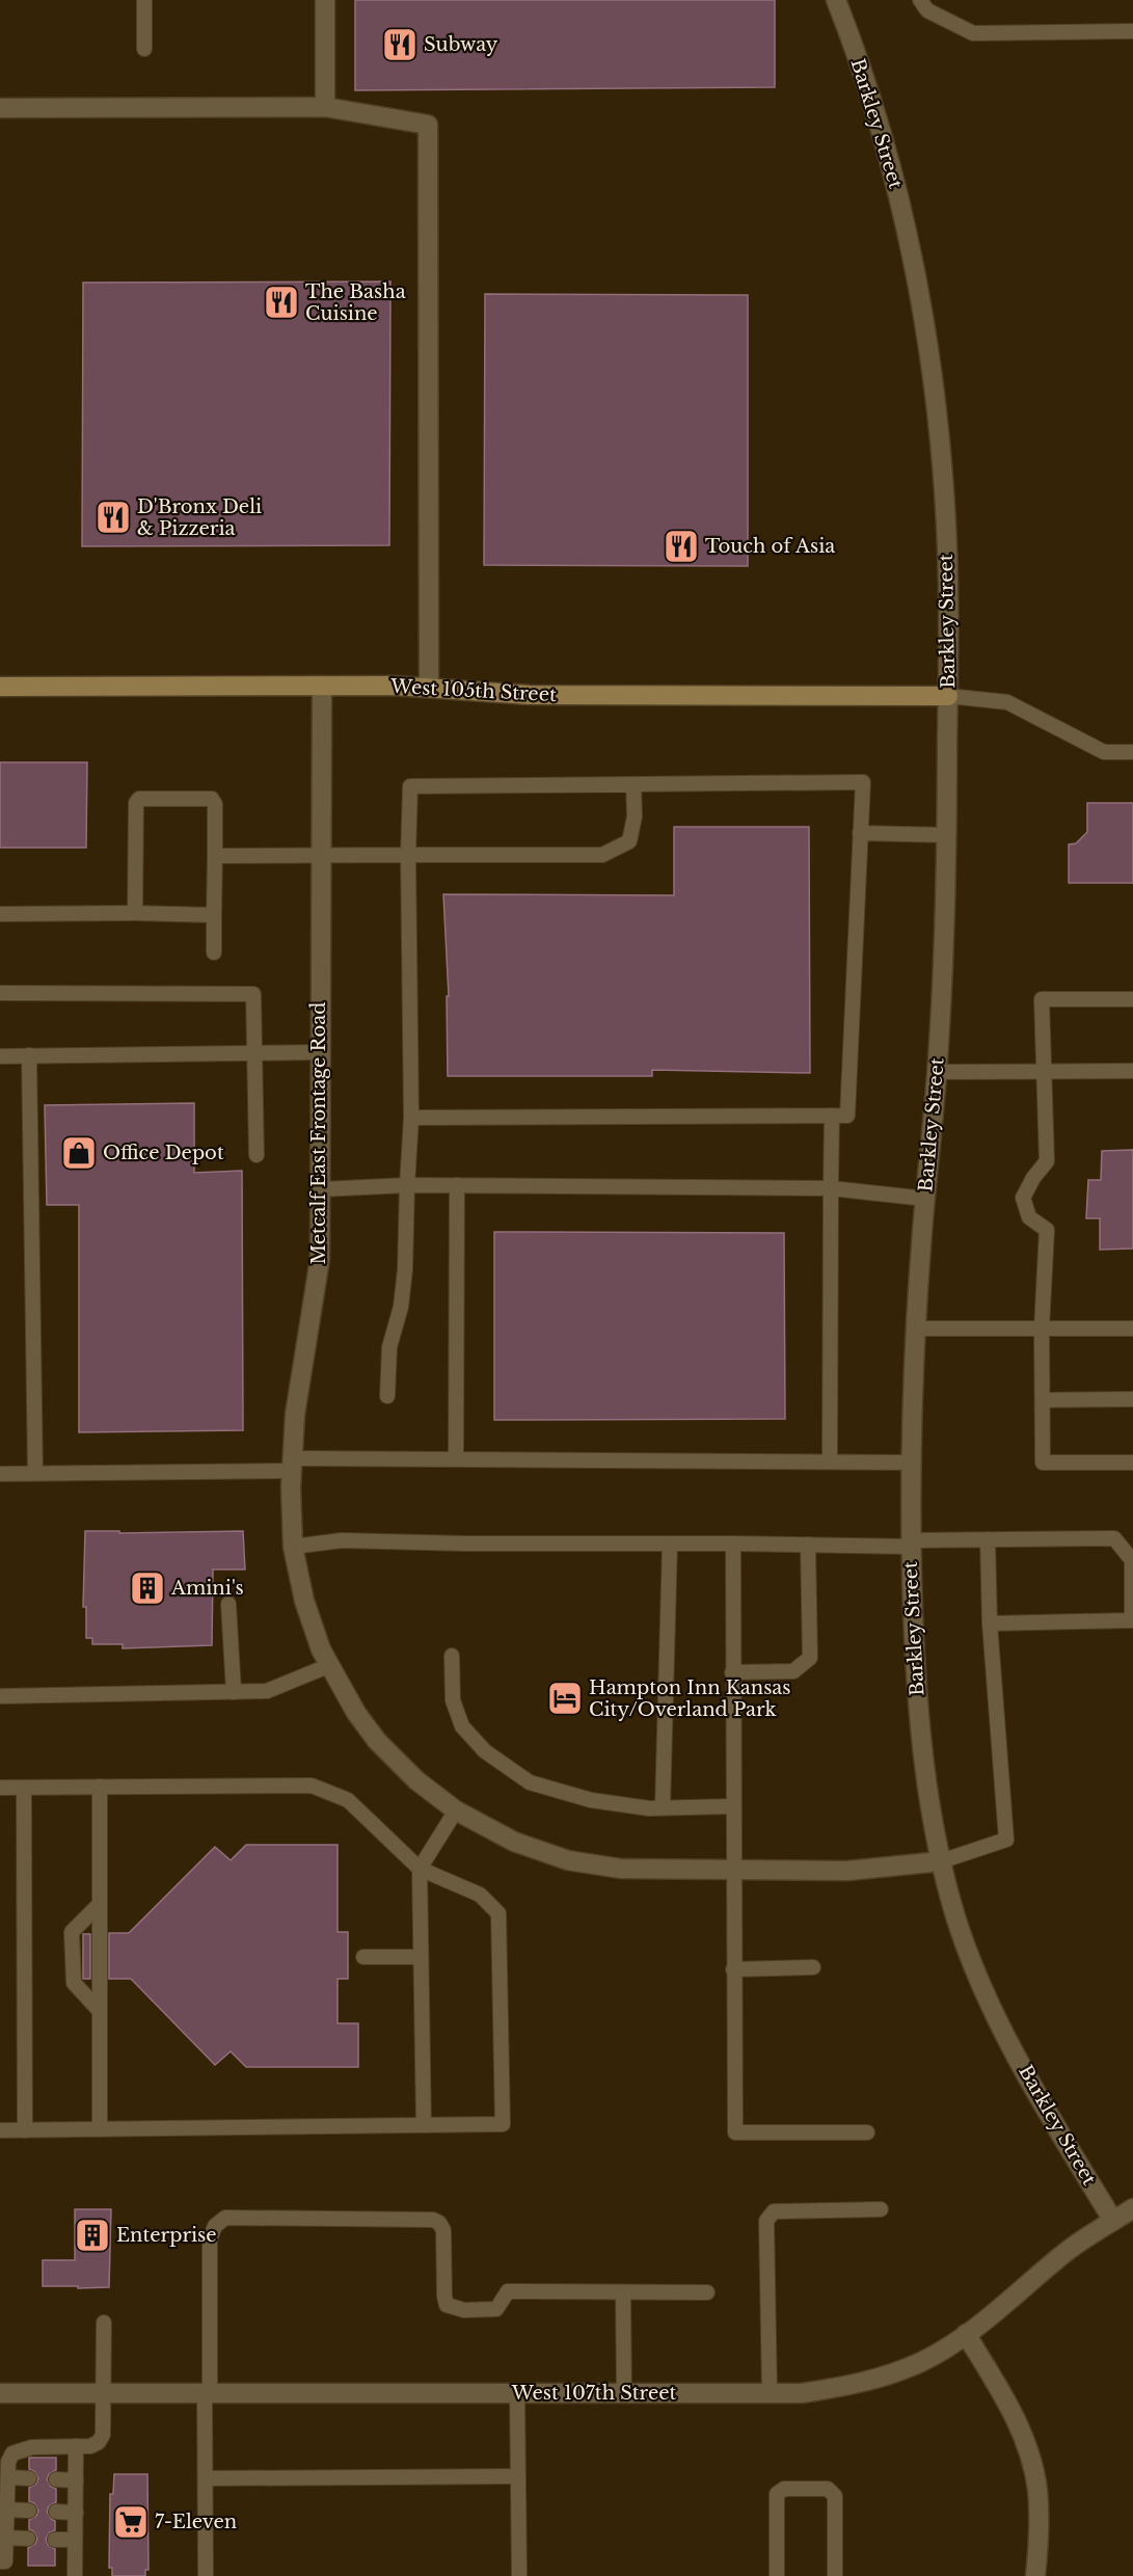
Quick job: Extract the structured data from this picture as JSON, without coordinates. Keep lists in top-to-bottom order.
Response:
{
  "streets": {
    "street": [
      "Barkley Street",
      "West 105th Street",
      "Metcalf East Frontage Road",
      "West 107th Street"
    ]
  },
  "crossings": [
    ["Barkley Street", "West 105th Street"],
    ["Barkley Street", "Metcalf East Frontage Road"],
    ["Barkley Street", "West 107th Street"],
    ["West 105th Street", "Metcalf East Frontage Road"]
  ],
  "places": {
    "restaurant": [
      "Subway",
      "The Basha Cuisine",
      "D'Bronx Deli & Pizzeria",
      "Touch of Asia"
    ],
    "shop": ["Office Depot"],
    "building": ["Amini's", "Enterprise"],
    "hotel": ["Hampton Inn Kansas City/Overland Park"],
    "supermarket": ["7-Eleven"]
  }
}
